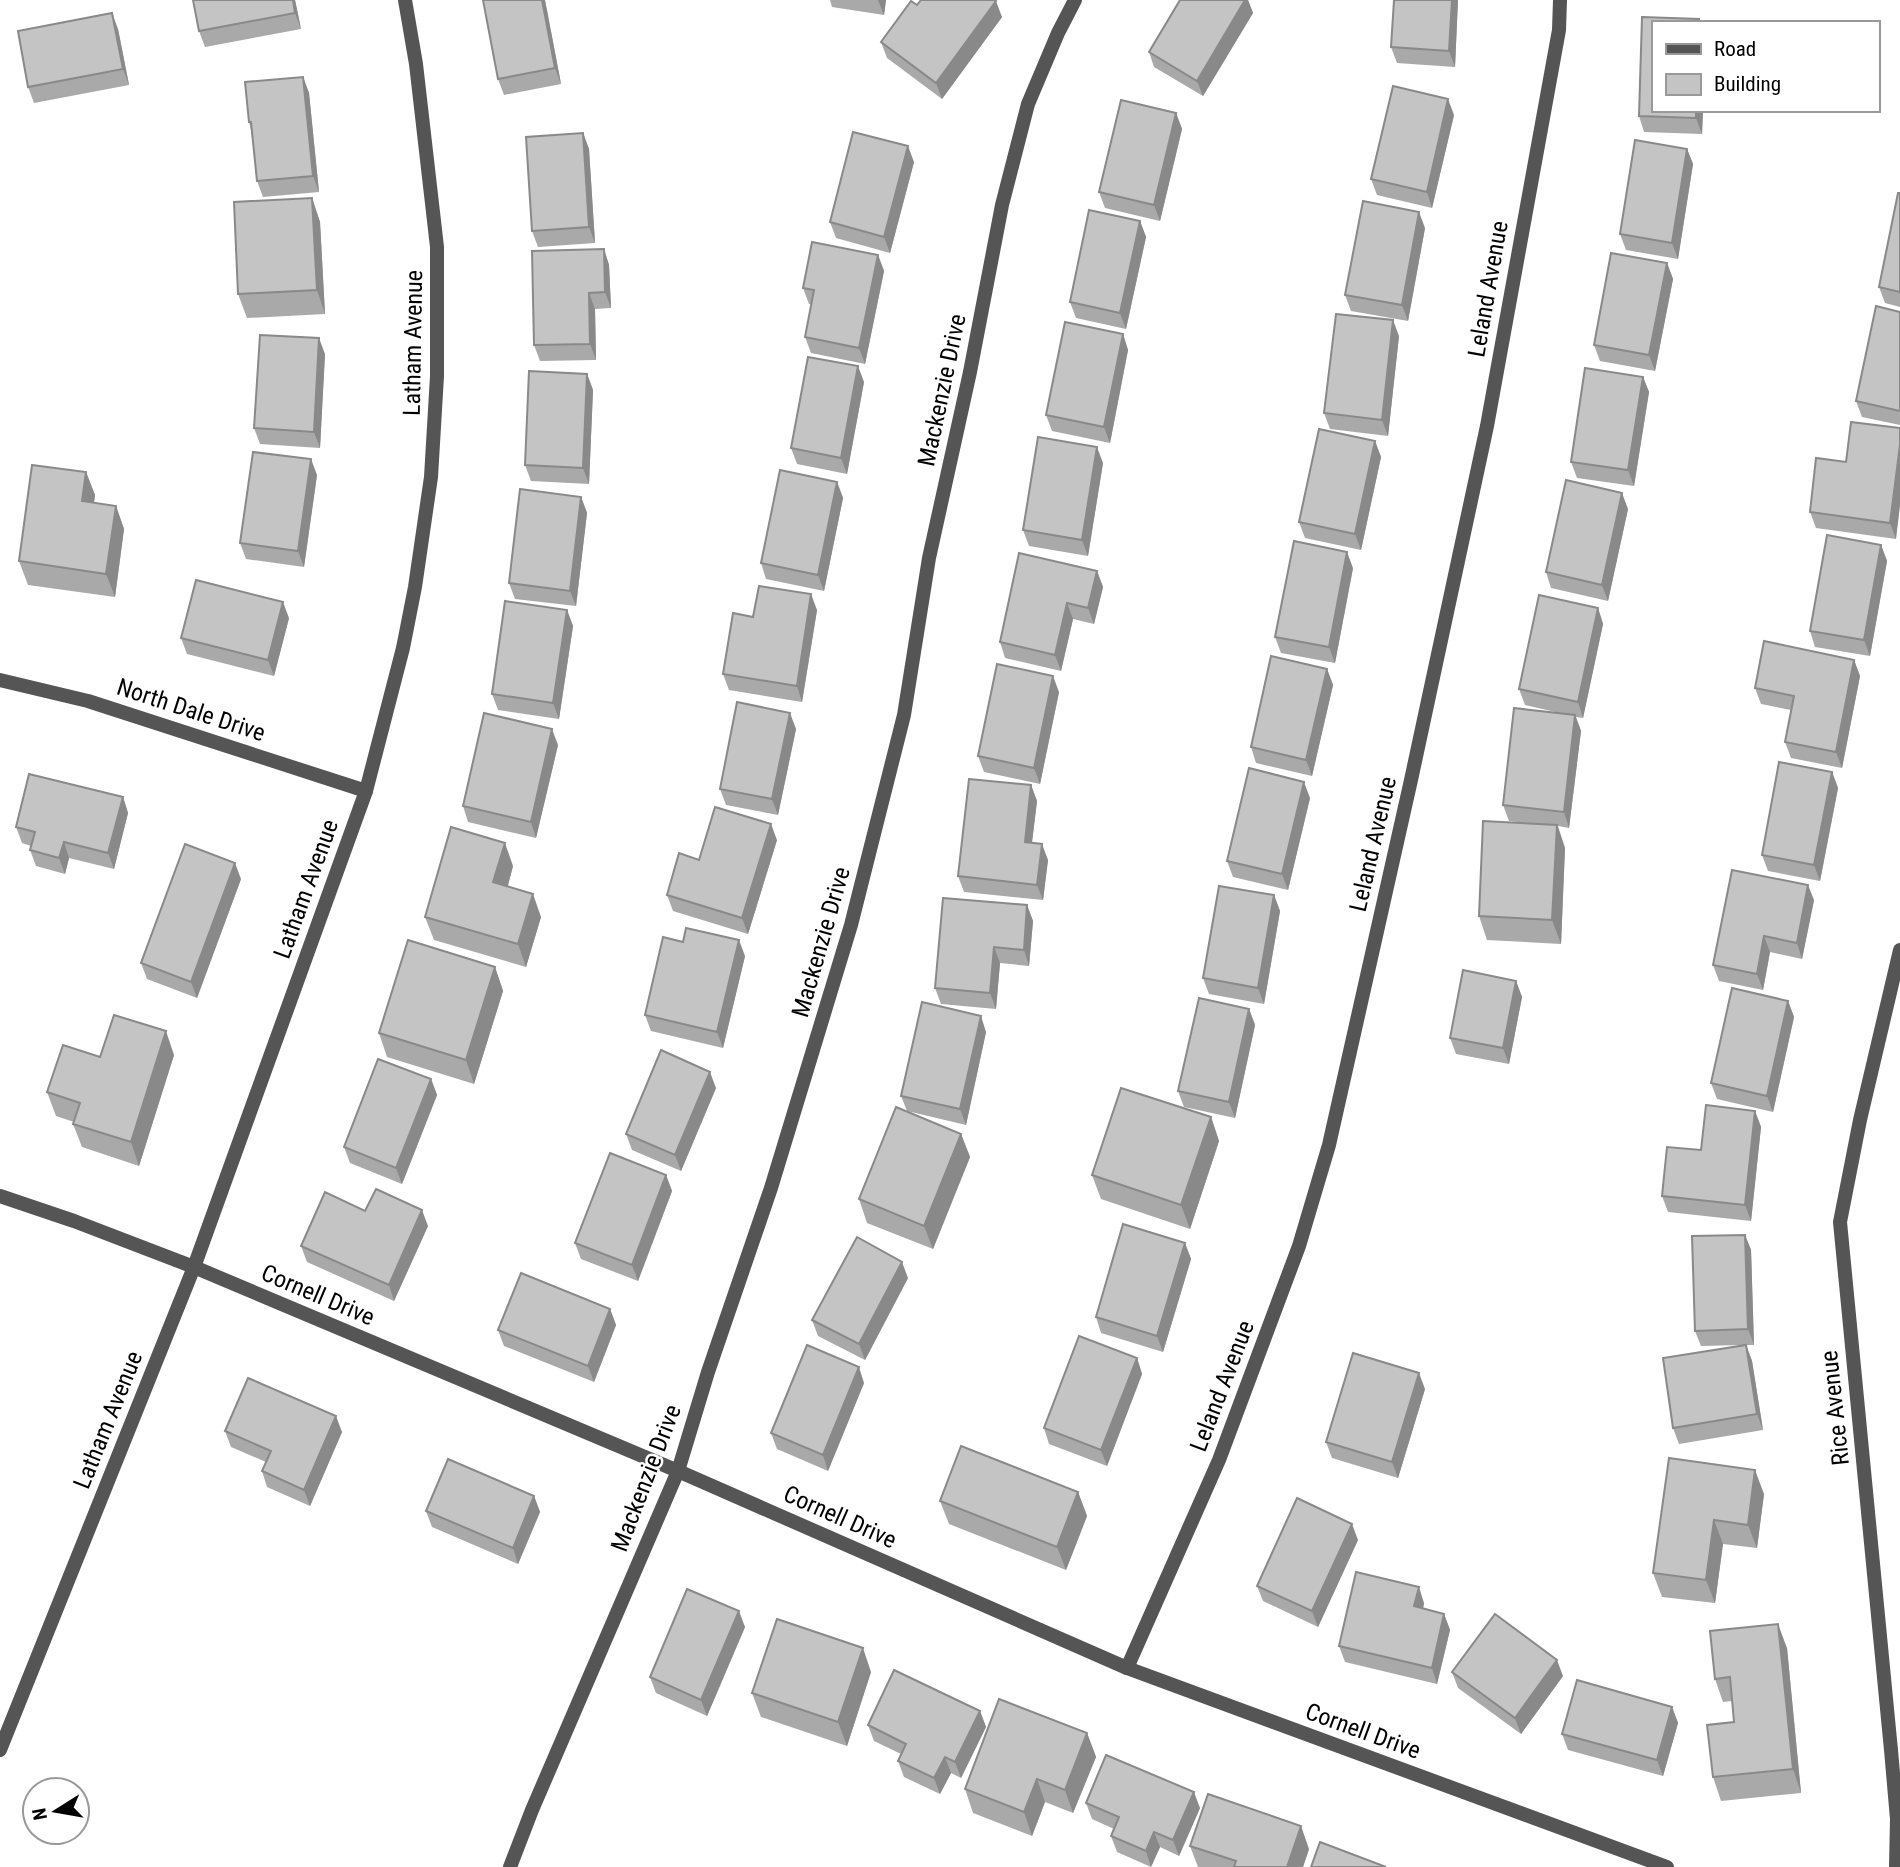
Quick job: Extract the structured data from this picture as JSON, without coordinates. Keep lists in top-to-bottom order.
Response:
{
  "streets": {
    "street": [
      "Leland Avenue",
      "Latham Avenue",
      "Mackenzie Drive",
      "North Dale Drive",
      "Cornell Drive",
      "Rice Avenue"
    ]
  },
  "crossings": [
    ["Leland Avenue", "Cornell Drive"],
    ["Latham Avenue", "North Dale Drive"],
    ["Latham Avenue", "Cornell Drive"],
    ["Mackenzie Drive", "Cornell Drive"]
  ],
  "legend": ["Road", "Building"],
  "north": "left"
}
